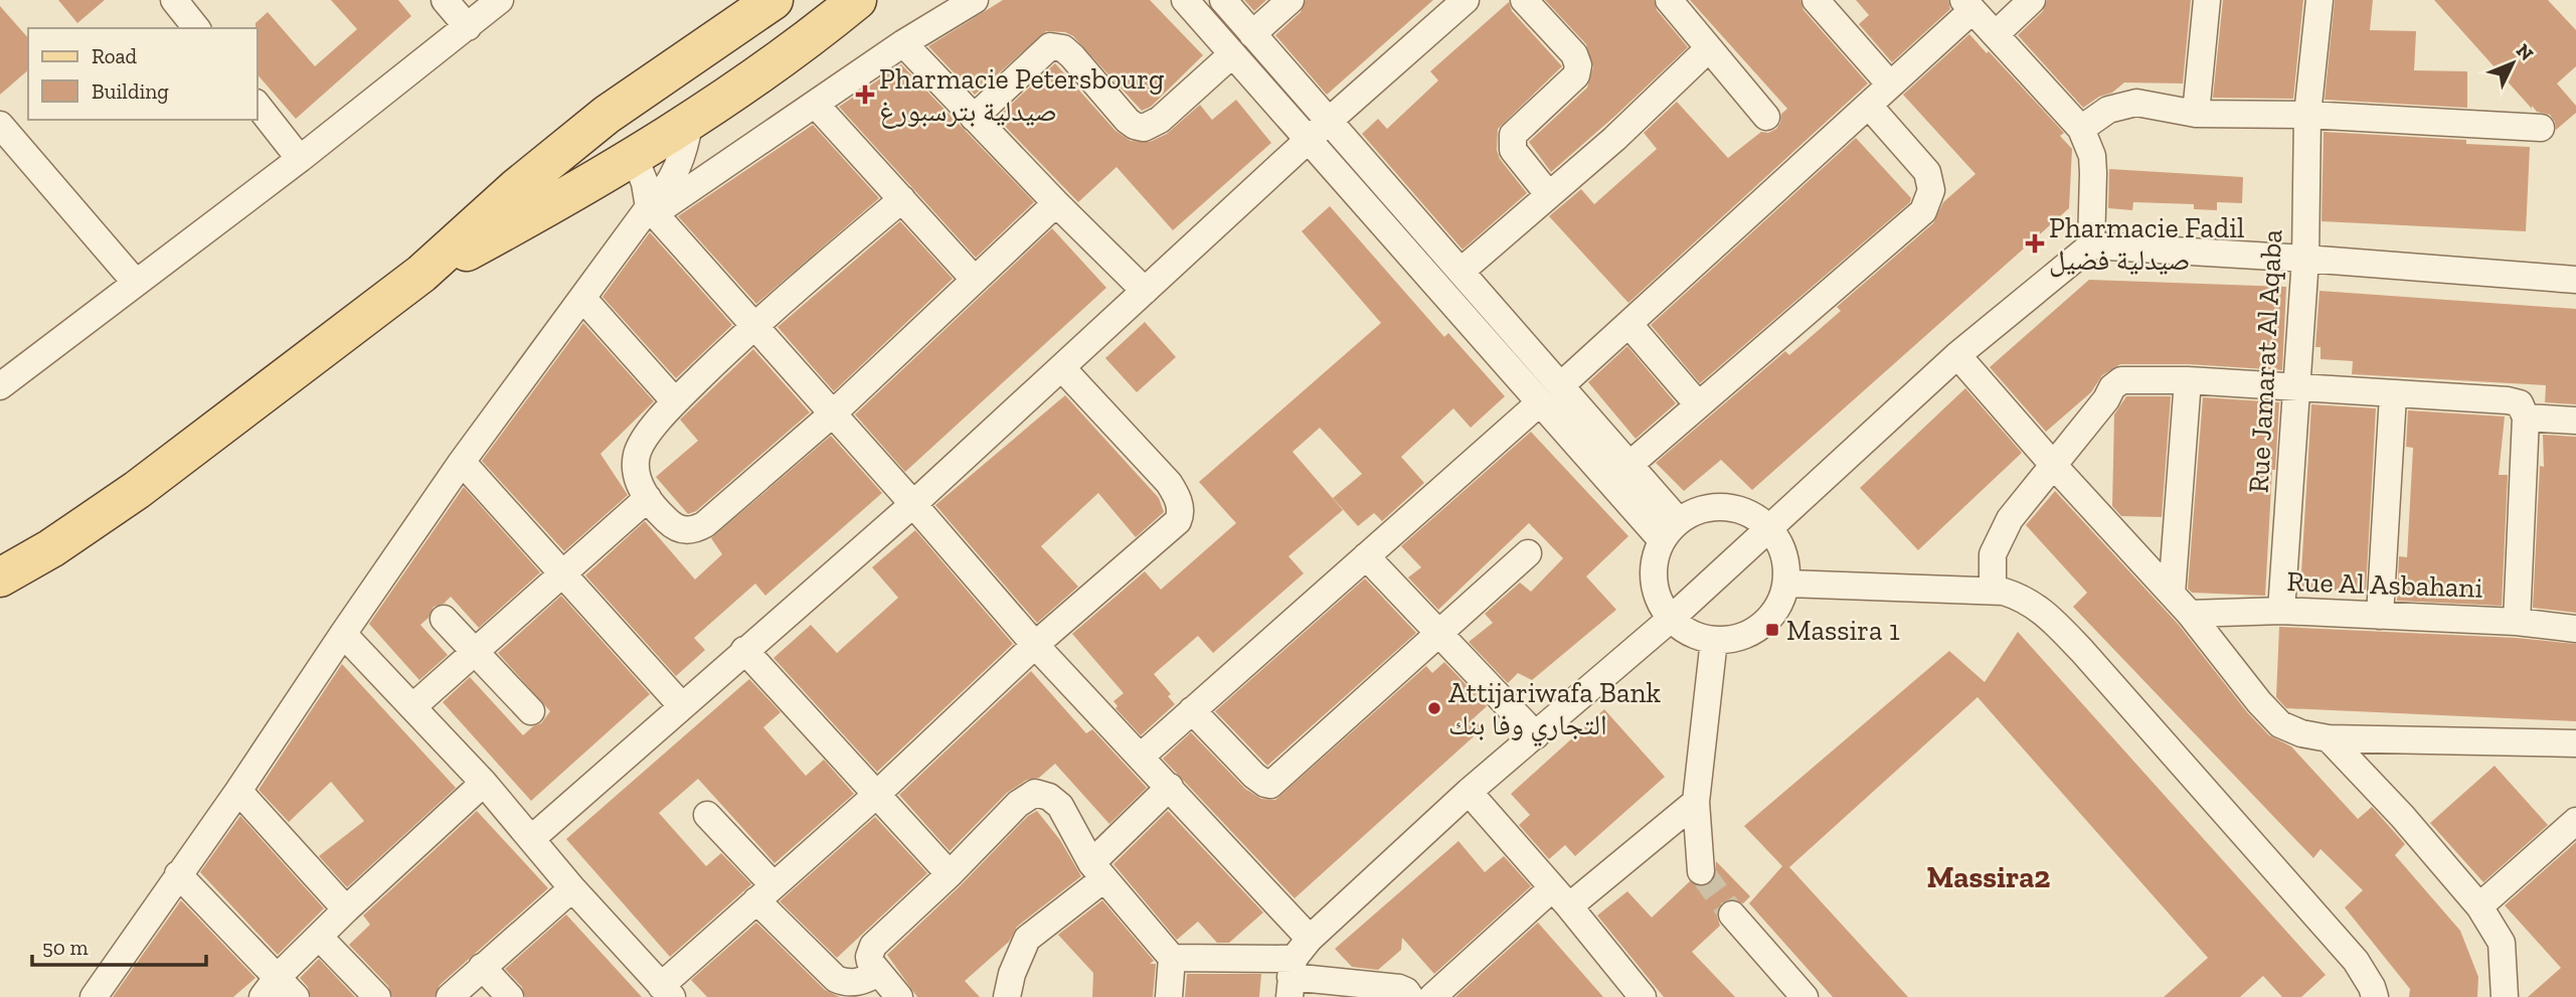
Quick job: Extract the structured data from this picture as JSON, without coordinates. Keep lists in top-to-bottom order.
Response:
{
  "streets": {
    "street": ["Rue Jamarat Al Aqaba", "Rue Al Asbahani"]
  },
  "crossings": [
    ["Rue Jamarat Al Aqaba", "Rue Al Asbahani"]
  ],
  "districts": ["Massira2"],
  "places": {
    "health": ["Pharmacie Petersbourg صيدلية بترسبورغ", "Pharmacie Fadil صيدلية فضيل"],
    "transit": ["Massira 1"],
    "other": ["Attijariwafa Bank التجاري وفا بنك"]
  },
  "legend": ["Road", "Building"],
  "scale_bar": "50 m",
  "north": "top right"
}
